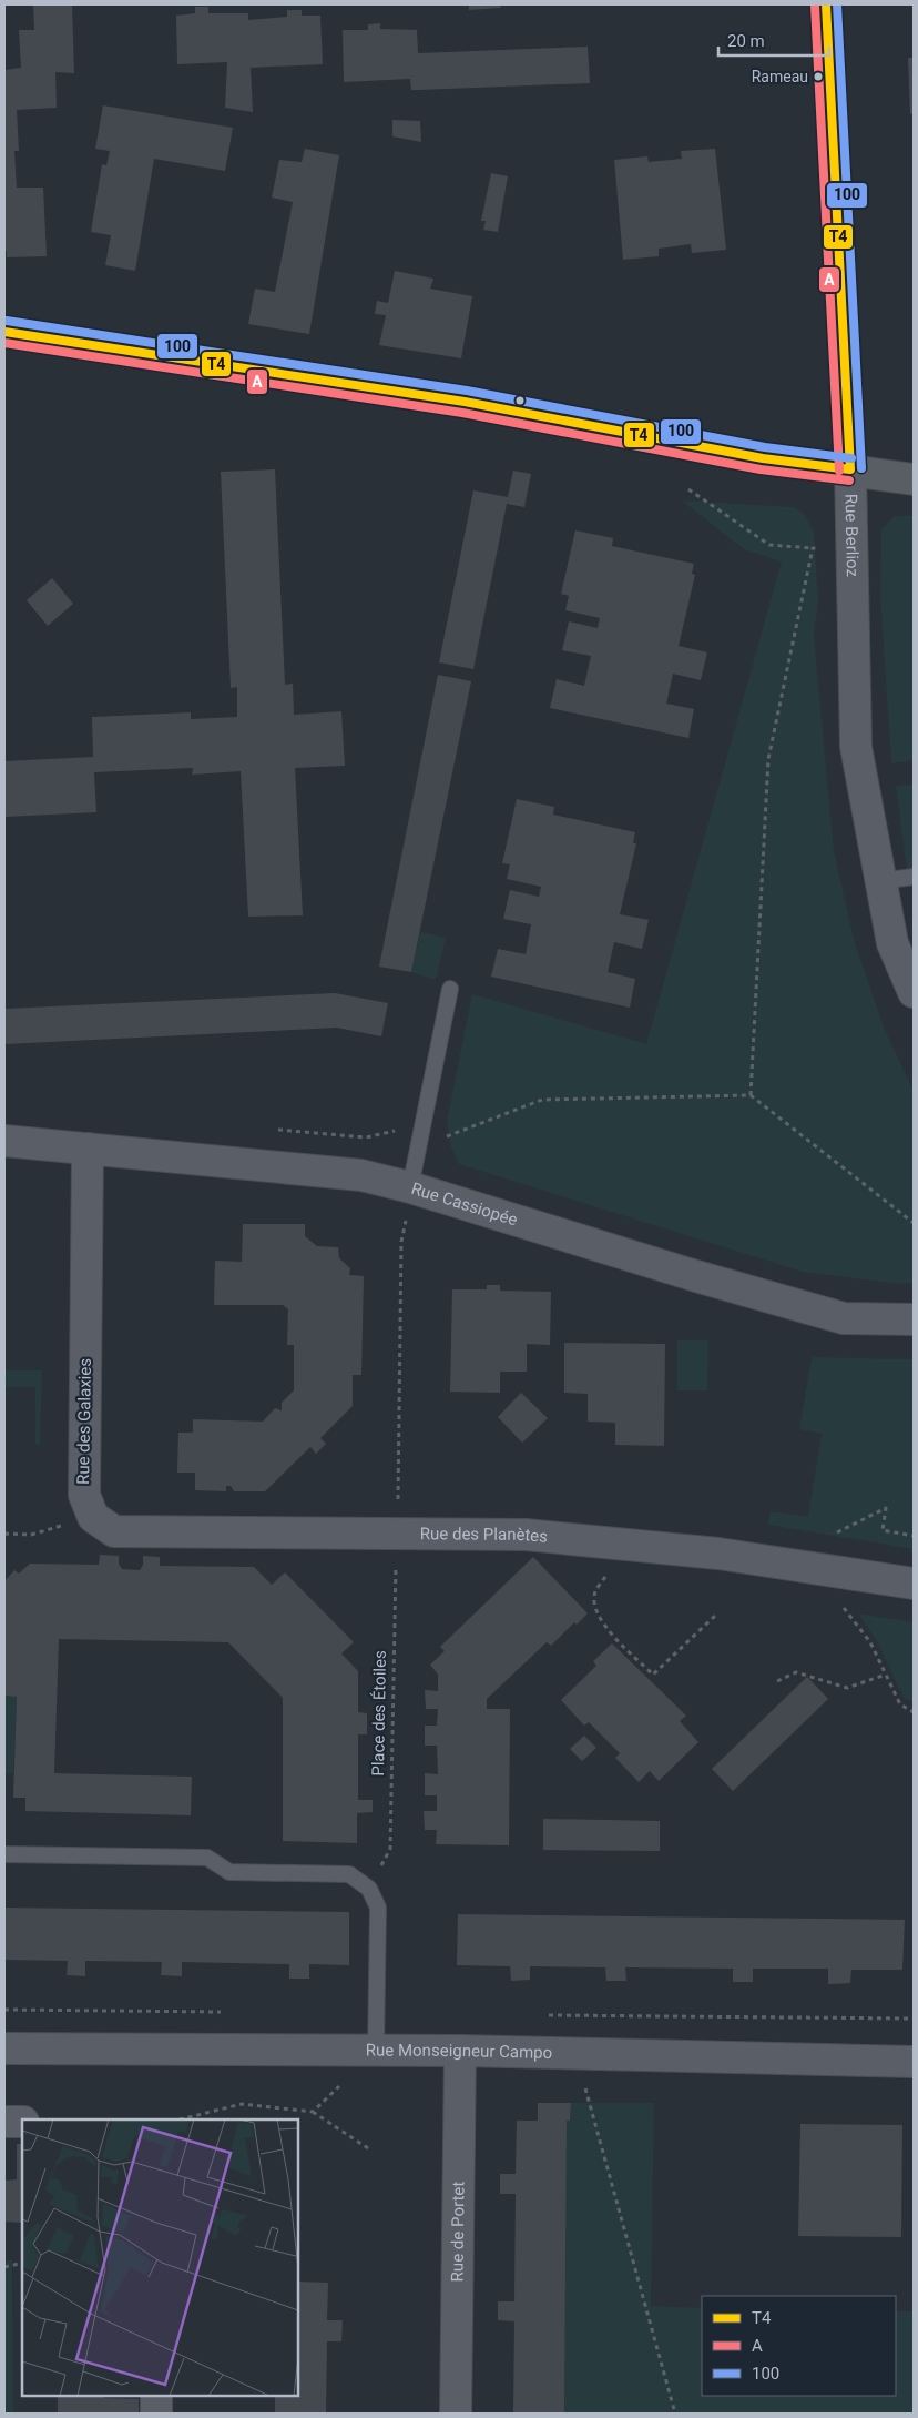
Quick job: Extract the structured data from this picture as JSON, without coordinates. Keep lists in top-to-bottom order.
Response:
{
  "streets": {
    "street": [
      "Rue Berlioz",
      "Rue Cassiopée",
      "Rue des Galaxies",
      "Rue des Planètes",
      "Rue Monseigneur Campo",
      "Rue de Portet"
    ],
    "path": ["Place des Étoiles"]
  },
  "crossings": [
    ["Rue Cassiopée", "Rue des Galaxies"],
    ["Rue Cassiopée", "Rue des Planètes"],
    ["Rue des Planètes", "Place des Étoiles"],
    ["Rue Monseigneur Campo", "Rue de Portet"]
  ],
  "places": ["Rameau"],
  "lines": ["transit line T4", "transit line 100", "transit line A"],
  "legend": ["T4", "A", "100"],
  "scale_bar": "20 m"
}
